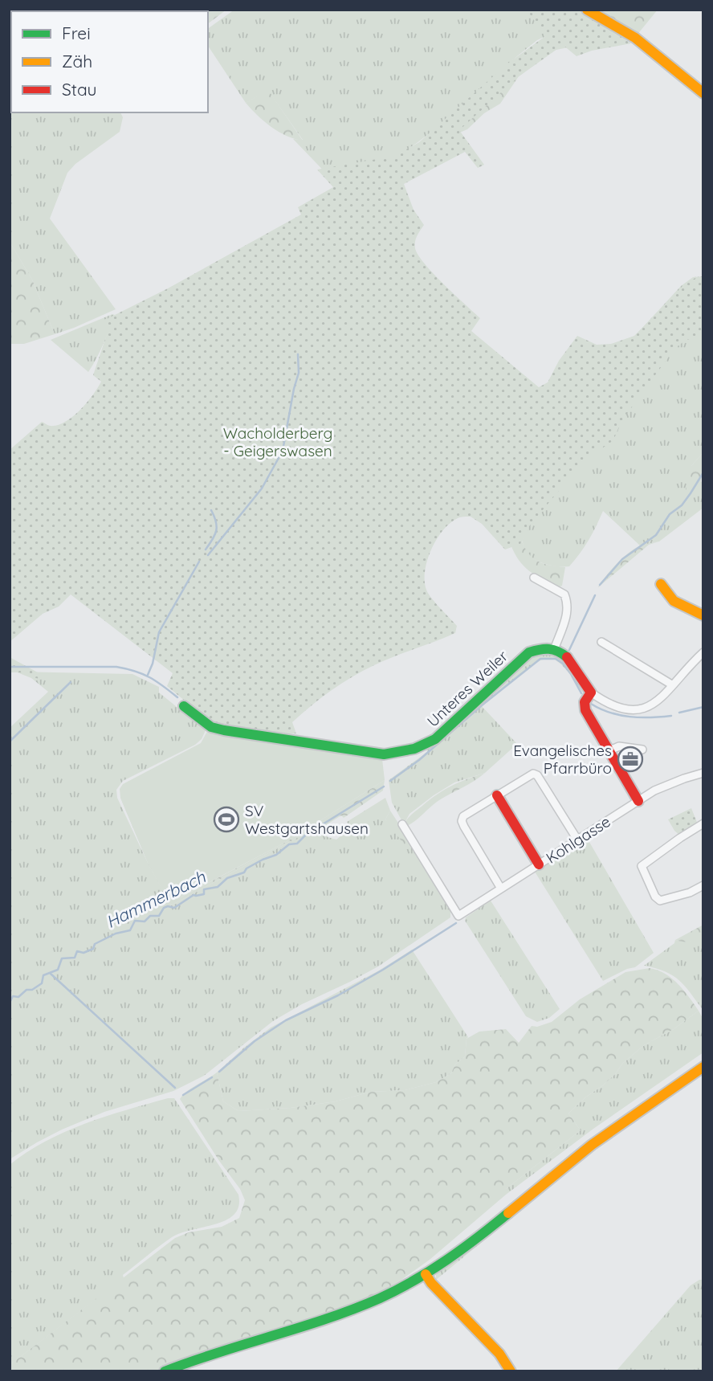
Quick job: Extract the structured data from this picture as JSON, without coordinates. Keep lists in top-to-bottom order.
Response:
{
  "streets": {
    "street": ["Unteres Weiler", "Kohlgasse"]
  },
  "water": ["Hammerbach"],
  "parks": ["Wacholderberg - Geigerswasen"],
  "places": {
    "office": ["Evangelisches Pfarrbüro"],
    "sports": ["SV Westgartshausen"]
  },
  "legend": ["Frei", "Zäh", "Stau"]
}
